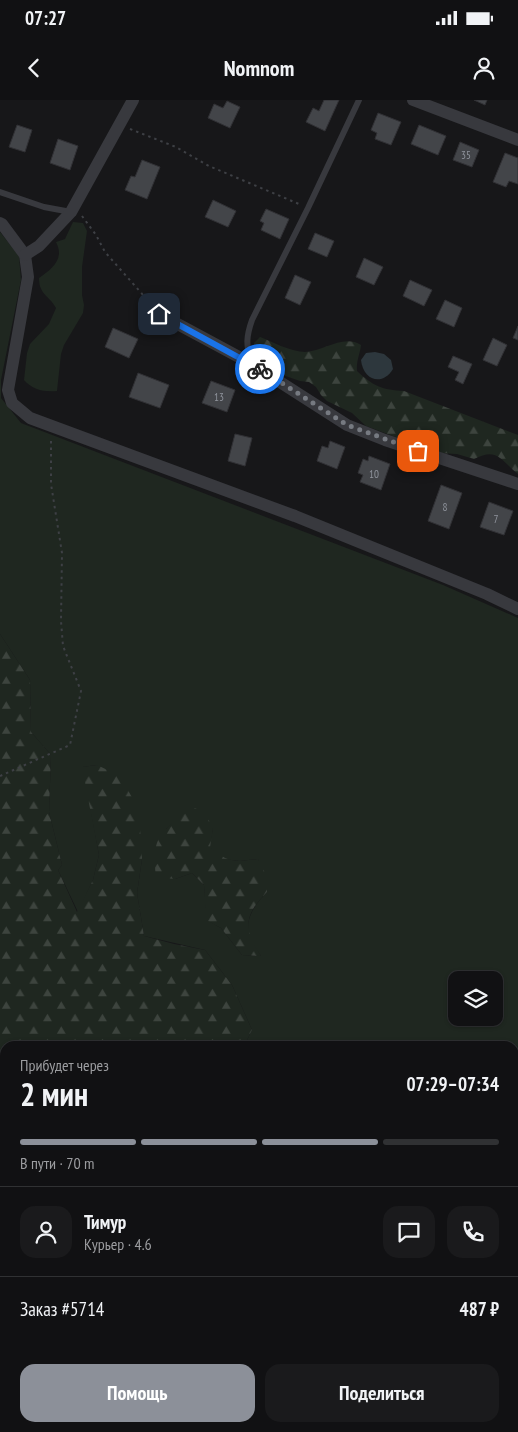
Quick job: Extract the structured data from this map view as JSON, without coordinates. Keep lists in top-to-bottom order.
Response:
{
  "house_numbers": [
    "35",
    "13",
    "10",
    "8",
    "7"
  ],
  "page": {
    "status": "07:27",
    "header": "Nomnom",
    "heading": ["2 мин", "Прибудет через", "07:29–07:34"],
    "panel": [
      "Тимур",
      "Курьер · 4.6",
      "Заказ #5714",
      "487 ₽"
    ],
    "bar": "В пути · 70 m",
    "buttons": ["Помощь", "Поделиться"]
  }
}
